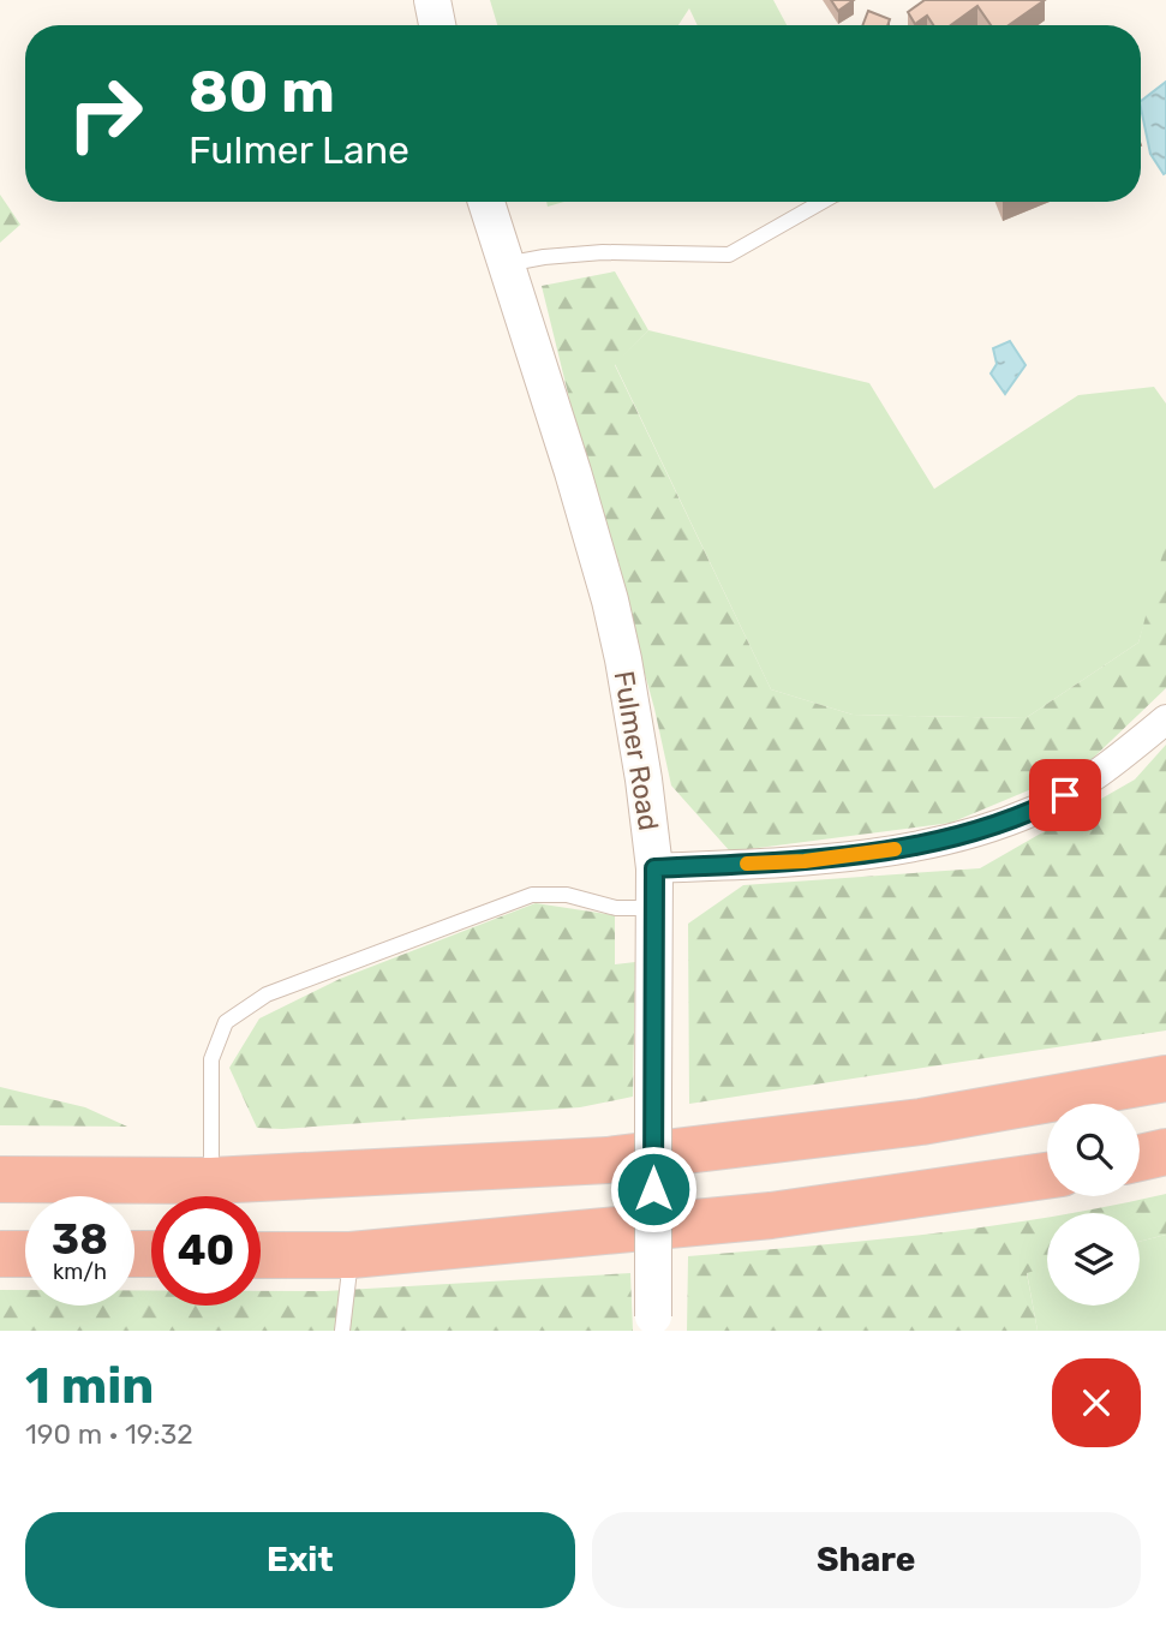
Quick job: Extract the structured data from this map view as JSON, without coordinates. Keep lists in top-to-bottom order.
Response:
{
  "streets": {
    "street": ["Fulmer Road"]
  },
  "page": {
    "turn": ["80 m", "Fulmer Lane"],
    "speed": "38 km/h",
    "limit": "40",
    "heading": ["1 min", "190 m · 19:32"],
    "buttons": ["Exit", "Share"]
  }
}
